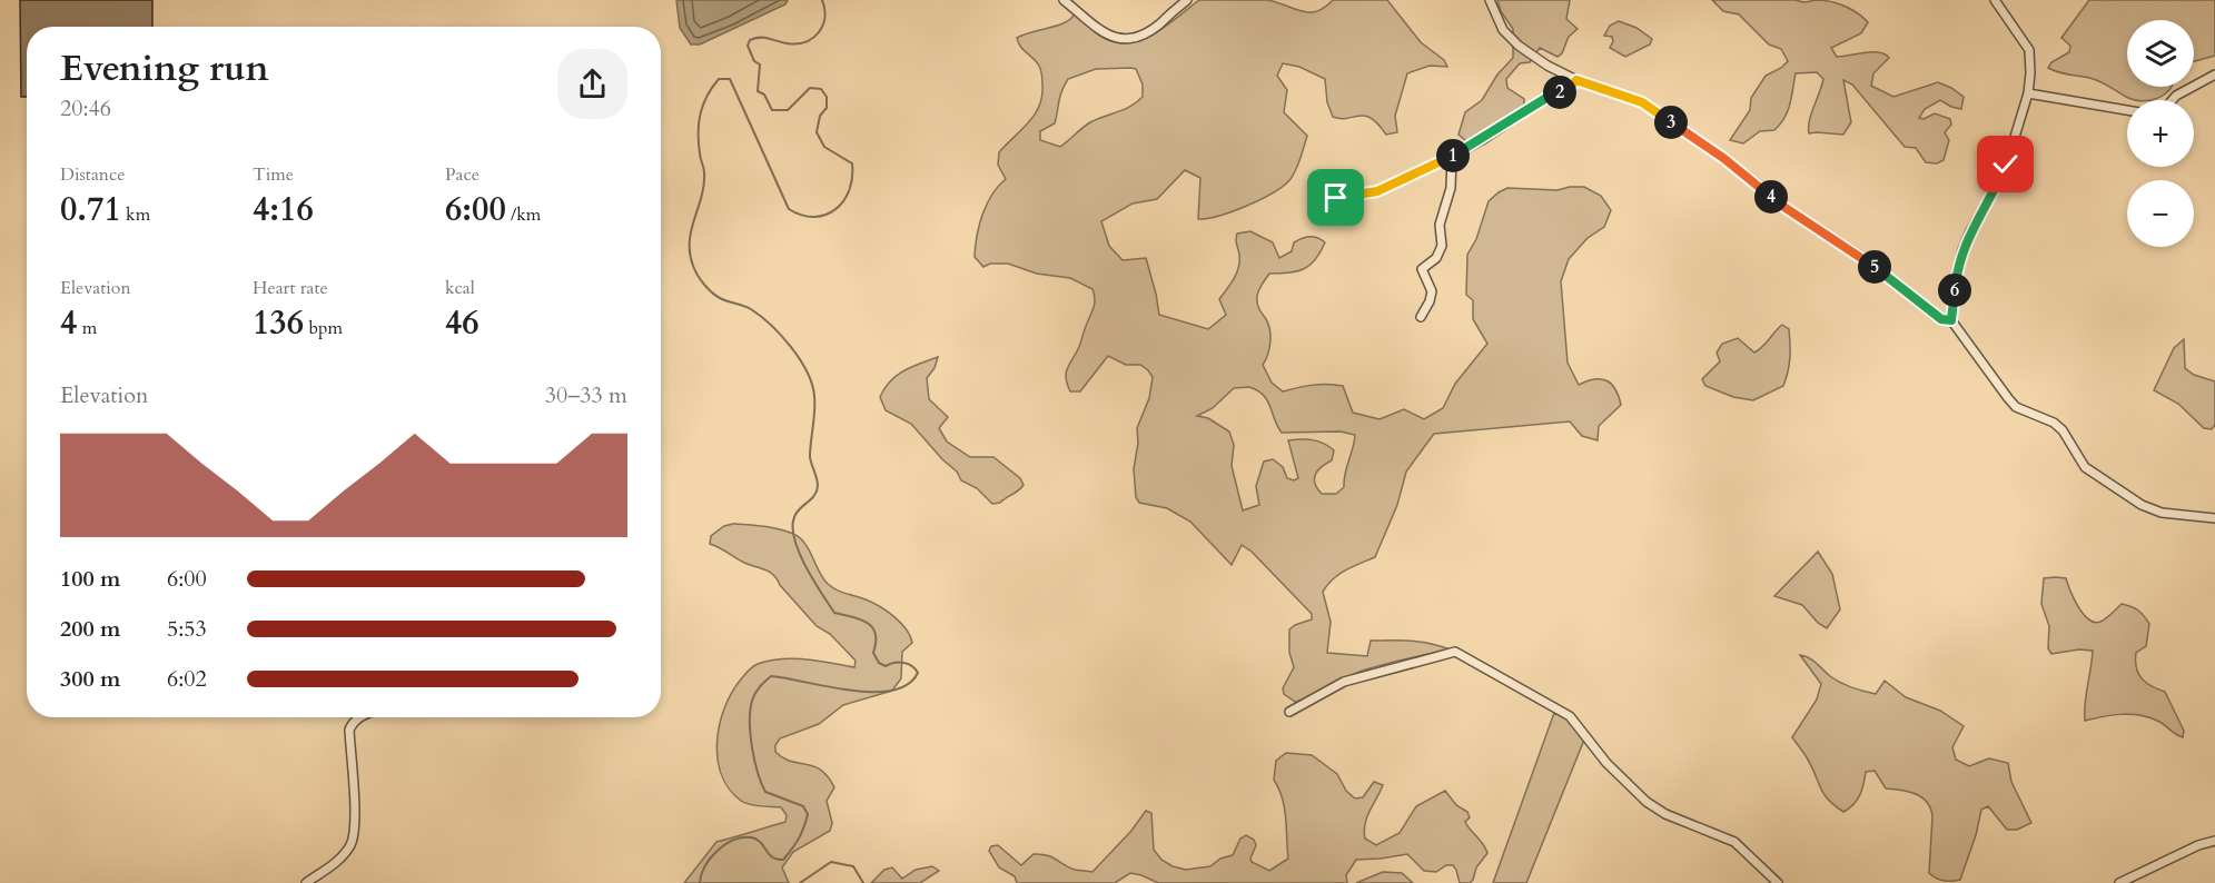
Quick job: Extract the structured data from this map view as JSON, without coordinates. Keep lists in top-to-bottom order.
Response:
{
  "page": {
    "map_buttons": ["+", "−"],
    "heading": ["Evening run", "20:46"],
    "pins": [
      "2",
      "3",
      "1",
      "4",
      "5",
      "6"
    ],
    "stats": [
      ["Distance", "0.71 km"],
      ["Time", "4:16"],
      ["Pace", "6:00 /km"],
      ["Elevation", "4 m"],
      ["Heart rate", "136 bpm"],
      ["kcal", "46"]
    ],
    "chart": ["Elevation", "30–33 m"],
    "list": [
      {
        "name": "100 m",
        "note": "6:00"
      },
      {
        "name": "200 m",
        "note": "5:53"
      },
      {
        "name": "300 m",
        "note": "6:02"
      }
    ]
  }
}
